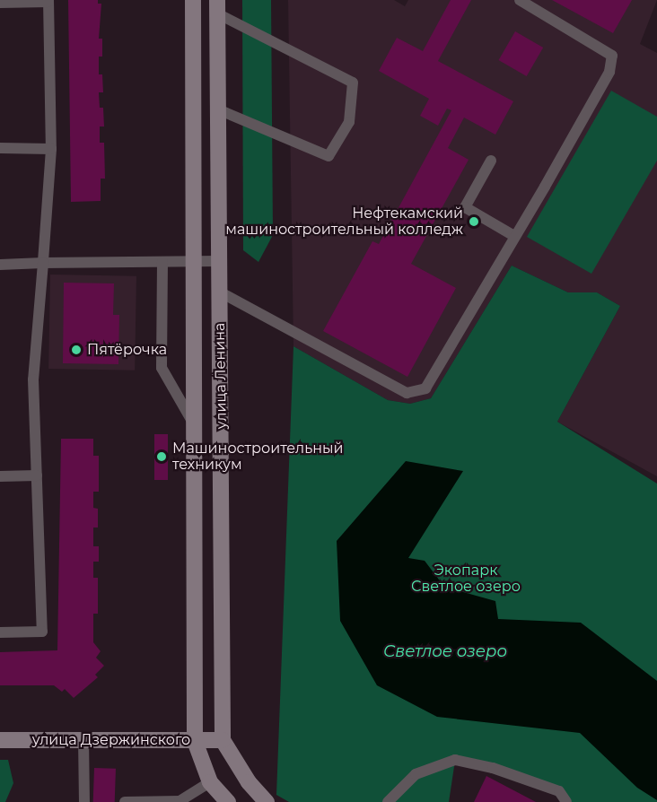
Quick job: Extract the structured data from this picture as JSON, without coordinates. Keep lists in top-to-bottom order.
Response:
{
  "streets": {
    "main road": ["улица Ленина", "улица Дзержинского"]
  },
  "crossings": [
    ["улица Ленина", "улица Дзержинского"]
  ],
  "water": ["Светлое озеро"],
  "parks": ["Экопарк Светлое озеро"],
  "places": ["Нефтекамский машиностроительный колледж", "Пятёрочка", "Машиностроительный техникум"]
}
